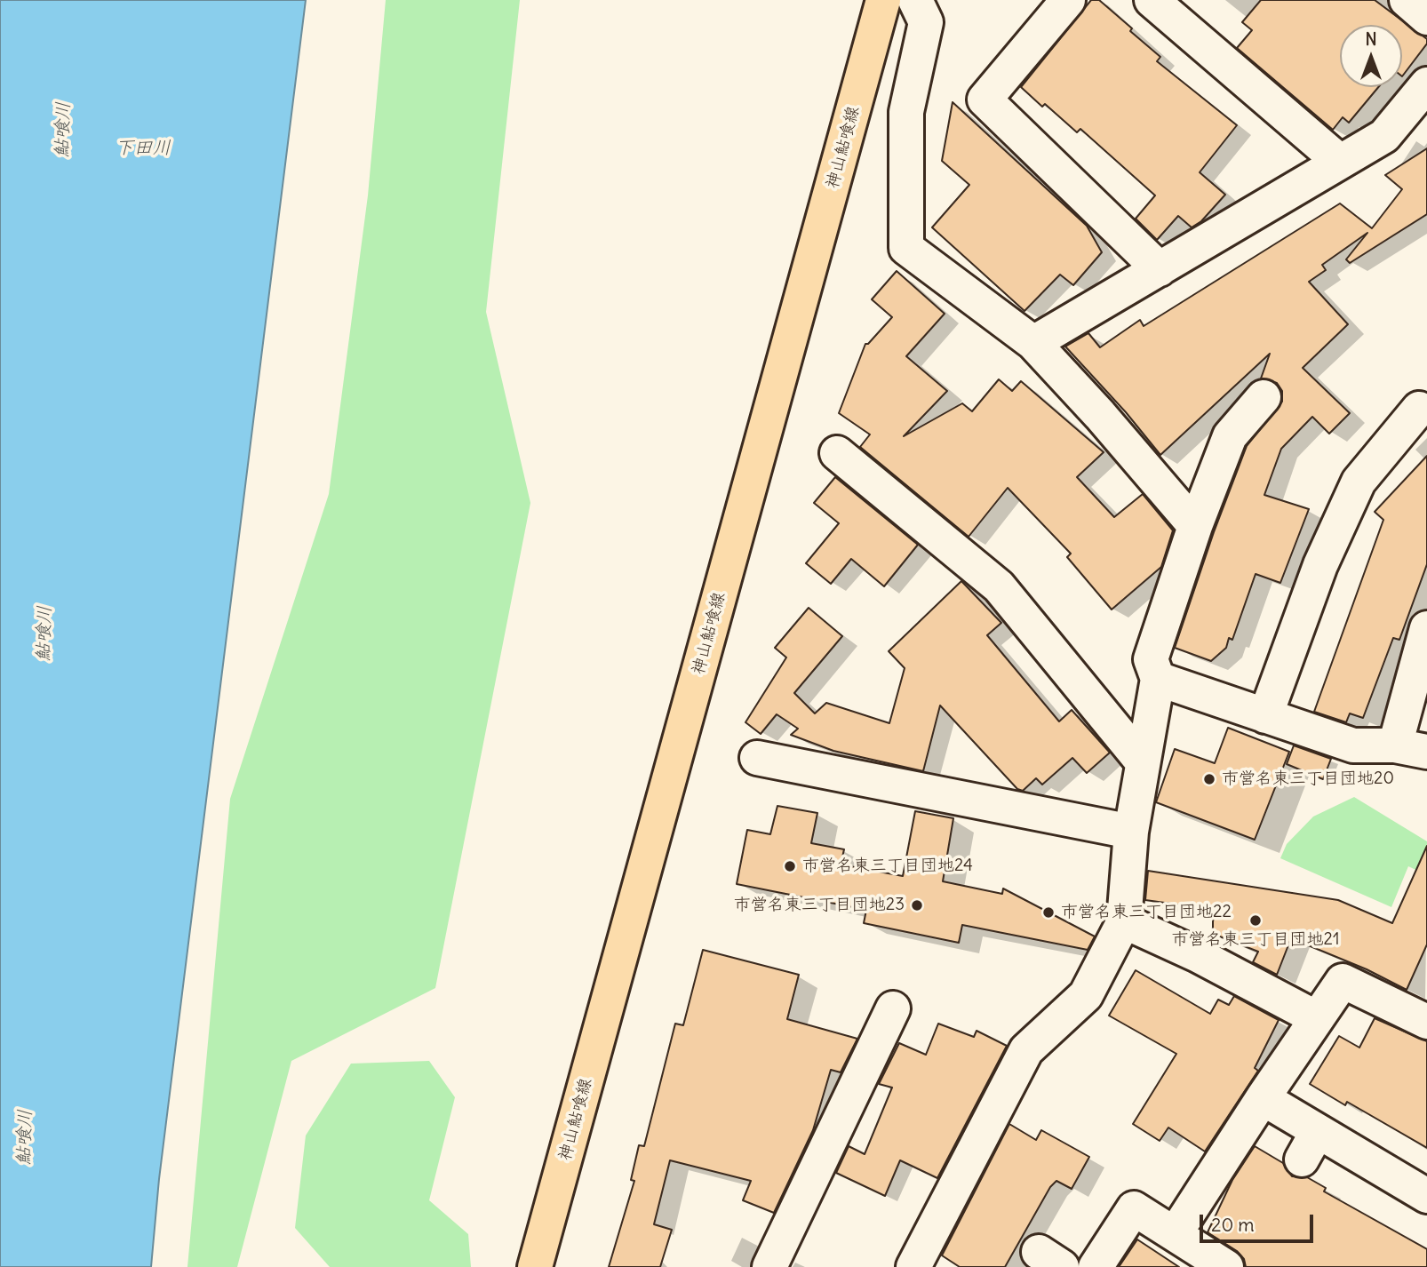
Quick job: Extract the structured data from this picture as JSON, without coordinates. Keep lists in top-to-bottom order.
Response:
{
  "streets": {
    "main road": ["神山鮎喰線"]
  },
  "water": ["鮎喰川", "下田川"],
  "places": [
    "市営名東三丁目団地20",
    "市営名東三丁目団地24",
    "市営名東三丁目団地23",
    "市営名東三丁目団地22",
    "市営名東三丁目団地21"
  ],
  "scale_bar": "20 m",
  "north": "top"
}
